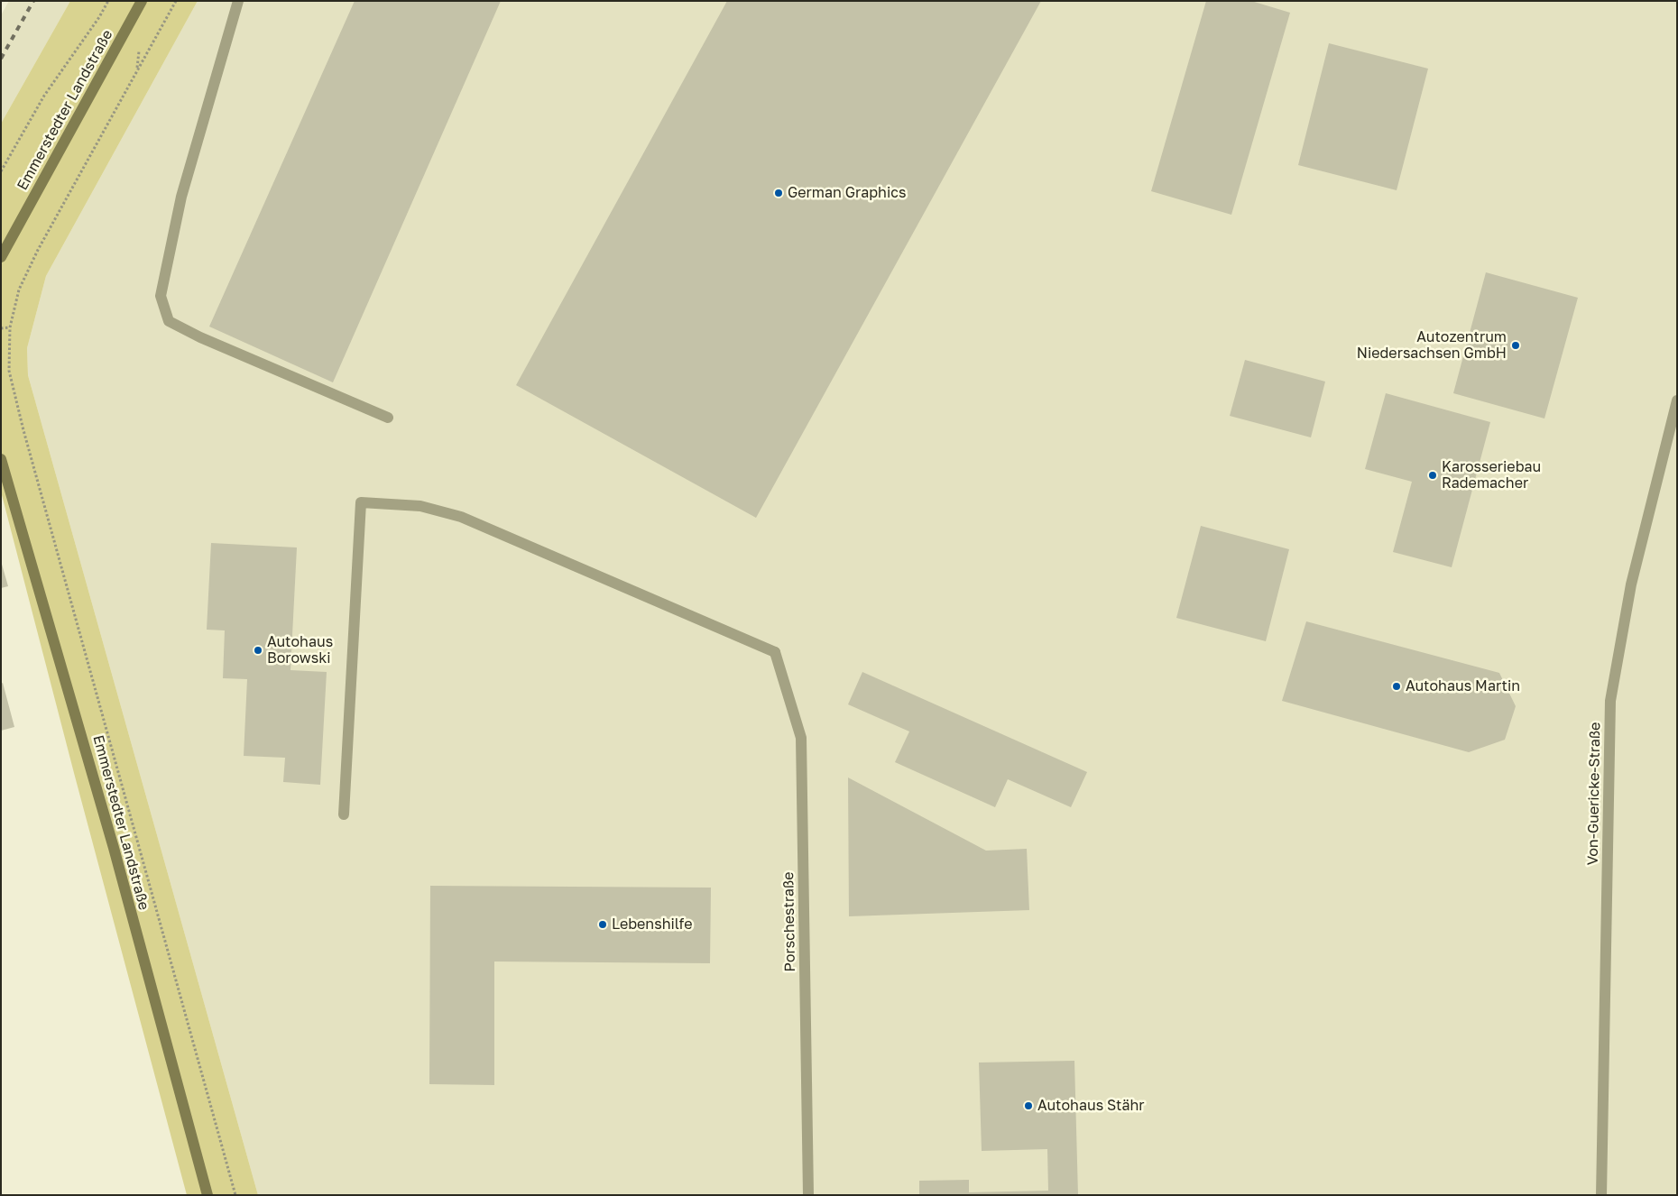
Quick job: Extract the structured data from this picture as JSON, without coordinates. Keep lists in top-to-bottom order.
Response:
{
  "streets": {
    "main road": ["Emmerstedter Landstraße"],
    "street": ["Von-Guericke-Straße", "Porschestraße"]
  },
  "places": [
    "German Graphics",
    "Autozentrum Niedersachsen GmbH",
    "Karosseriebau Rademacher",
    "Autohaus Borowski",
    "Autohaus Martin",
    "Lebenshilfe",
    "Autohaus Stähr"
  ]
}
